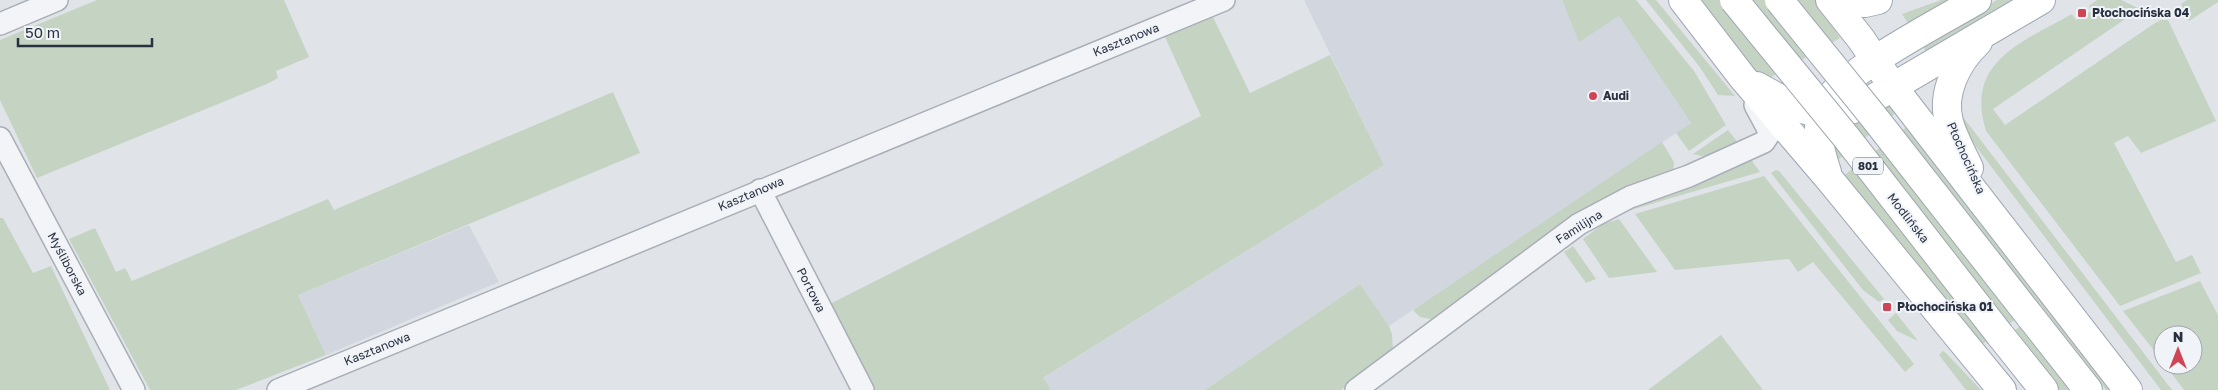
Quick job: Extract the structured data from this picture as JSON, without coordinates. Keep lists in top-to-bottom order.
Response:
{
  "streets": {
    "main road": ["Płochocińska", "801", "Modlińska"],
    "street": [
      "Kasztanowa",
      "Familijna",
      "Myśliborska",
      "Portowa"
    ]
  },
  "crossings": [
    ["Kasztanowa", "Portowa"],
    ["Płochocińska", "Familijna"]
  ],
  "places": {
    "transit": ["Płochocińska 04", "Płochocińska 01"],
    "other": ["Audi"]
  },
  "scale_bar": "50 m",
  "north": "top"
}
